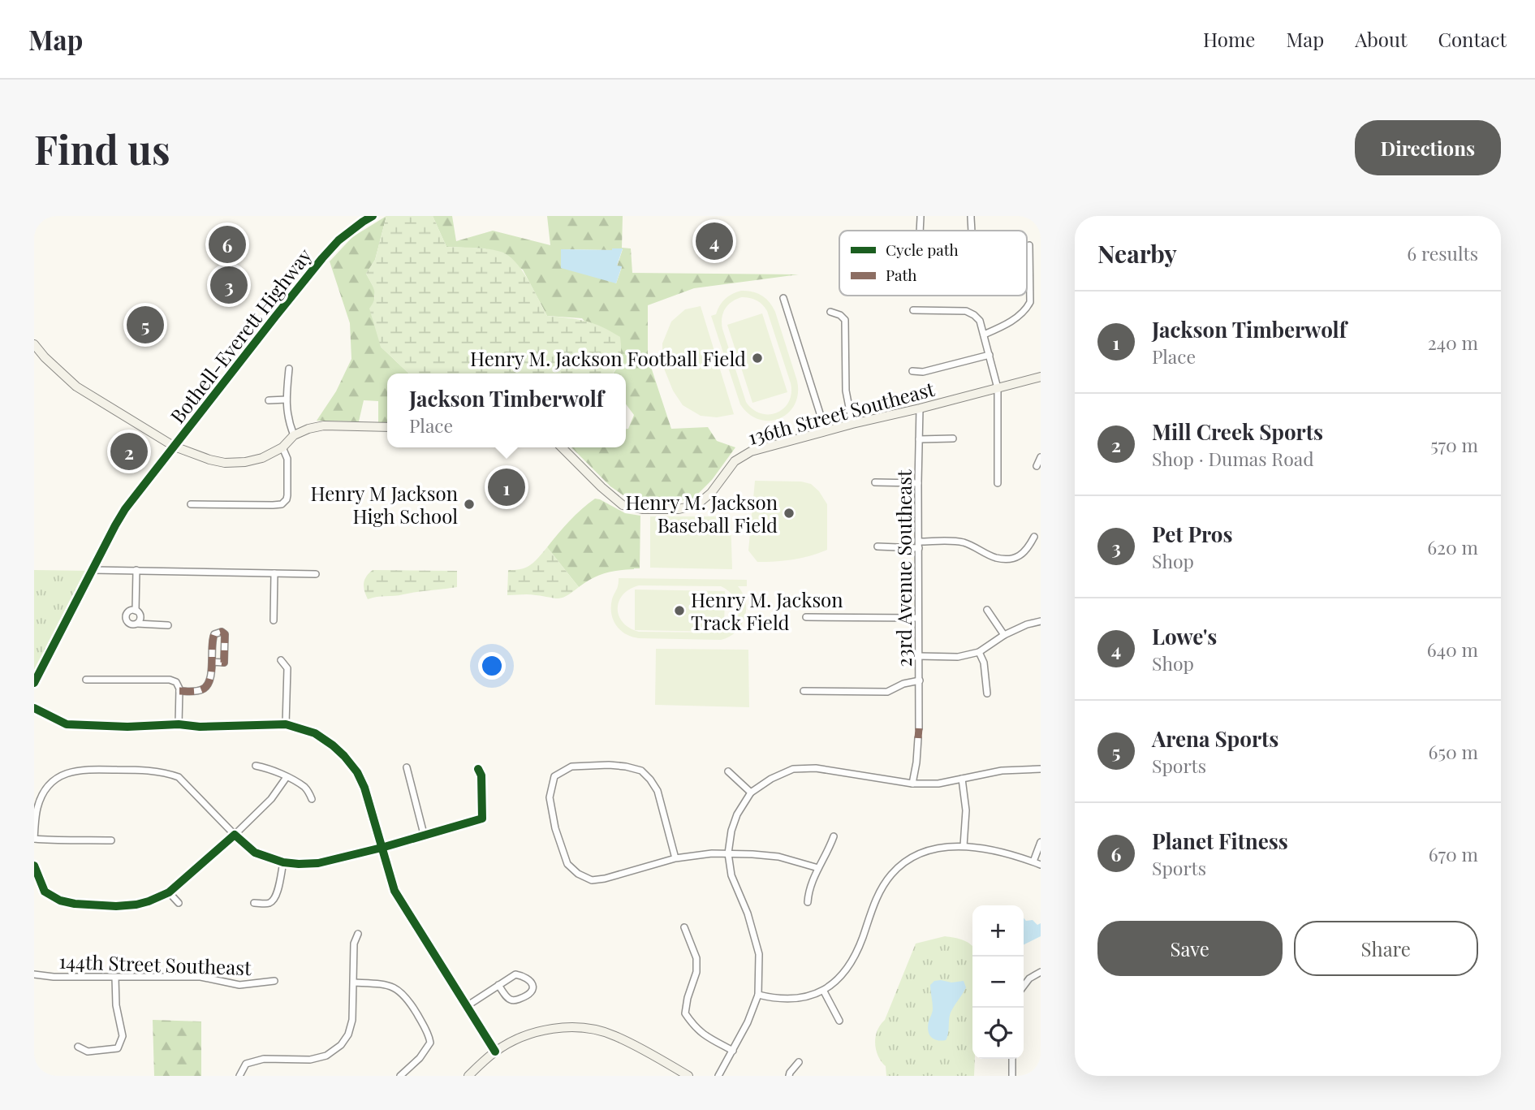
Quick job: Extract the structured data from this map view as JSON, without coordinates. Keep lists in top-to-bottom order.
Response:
{
  "streets": {
    "main road": ["Bothell-Everett Highway"],
    "street": ["136th Street Southeast", "23rd Avenue Southeast", "144th Street Southeast"]
  },
  "crossings": [
    ["136th Street Southeast", "23rd Avenue Southeast"]
  ],
  "places": [
    "Henry M. Jackson Football Field",
    "Henry M Jackson High School",
    "Henry M. Jackson Baseball Field",
    "Henry M. Jackson Track Field"
  ],
  "legend": ["Cycle path", "Path"],
  "page": {
    "header": "Map",
    "nav": [
      "Home",
      "Map",
      "About",
      "Contact"
    ],
    "buttons": [
      "Directions",
      ["Save", "Share"]
    ],
    "title": "Find us",
    "heading": ["Nearby", "6 results"],
    "pins": [
      "4",
      "6",
      "3",
      "5",
      "2",
      "1"
    ],
    "list": [
      {
        "mark": "1",
        "name": "Jackson Timberwolf",
        "note": "Place",
        "value": "240 m"
      },
      {
        "mark": "2",
        "name": "Mill Creek Sports",
        "note": "Shop · Dumas Road",
        "value": "570 m"
      },
      {
        "mark": "3",
        "name": "Pet Pros",
        "note": "Shop",
        "value": "620 m"
      },
      {
        "mark": "4",
        "name": "Lowe's",
        "note": "Shop",
        "value": "640 m"
      },
      {
        "mark": "5",
        "name": "Arena Sports",
        "note": "Sports",
        "value": "650 m"
      },
      {
        "mark": "6",
        "name": "Planet Fitness",
        "note": "Sports",
        "value": "670 m"
      }
    ],
    "popup": ["Jackson Timberwolf", "Place"],
    "map_buttons": ["+", "−"]
  }
}
